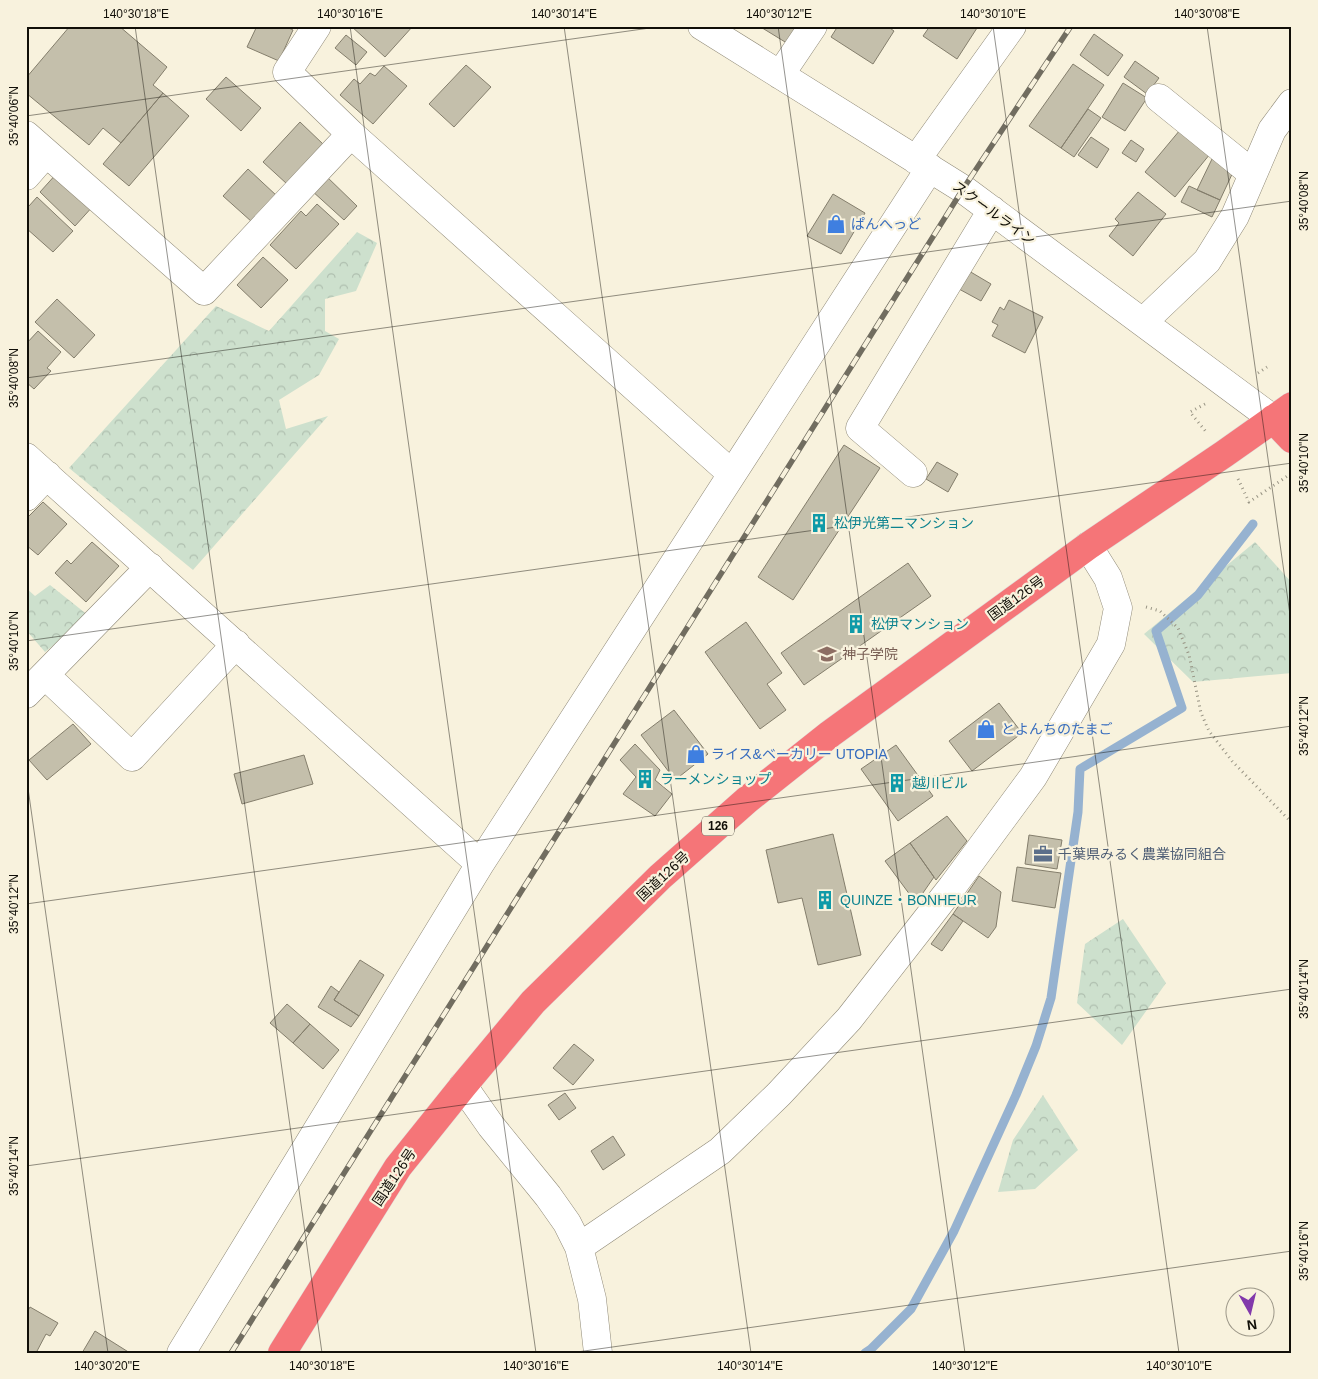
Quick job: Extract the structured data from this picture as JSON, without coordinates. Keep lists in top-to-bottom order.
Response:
{
  "streets": {
    "highway": ["国道126号", "126"],
    "street": ["スクールライン"]
  },
  "crossings": [
    ["スクールライン", "国道126号"]
  ],
  "places": {
    "shop": ["ぱんへっど", "とよんちのたまご", "ライス&ベーカリー UTOPIA"],
    "building": [
      "松伊光第二マンション",
      "松伊マンション",
      "ラーメンショップ",
      "越川ビル",
      "QUINZE・BONHEUR"
    ],
    "school or university": ["神子学院"],
    "office": ["千葉県みるく農業協同組合"]
  },
  "north": "bottom",
  "coordinates": [
    "140°30'18\"E",
    "140°30'16\"E",
    "140°30'14\"E",
    "140°30'12\"E",
    "140°30'10\"E",
    "140°30'08\"E",
    "35°40'06\"N",
    "35°40'08\"N",
    "35°40'10\"N",
    "35°40'12\"N",
    "35°40'14\"N",
    "35°40'16\"N",
    "140°30'20\"E"
  ]
}
